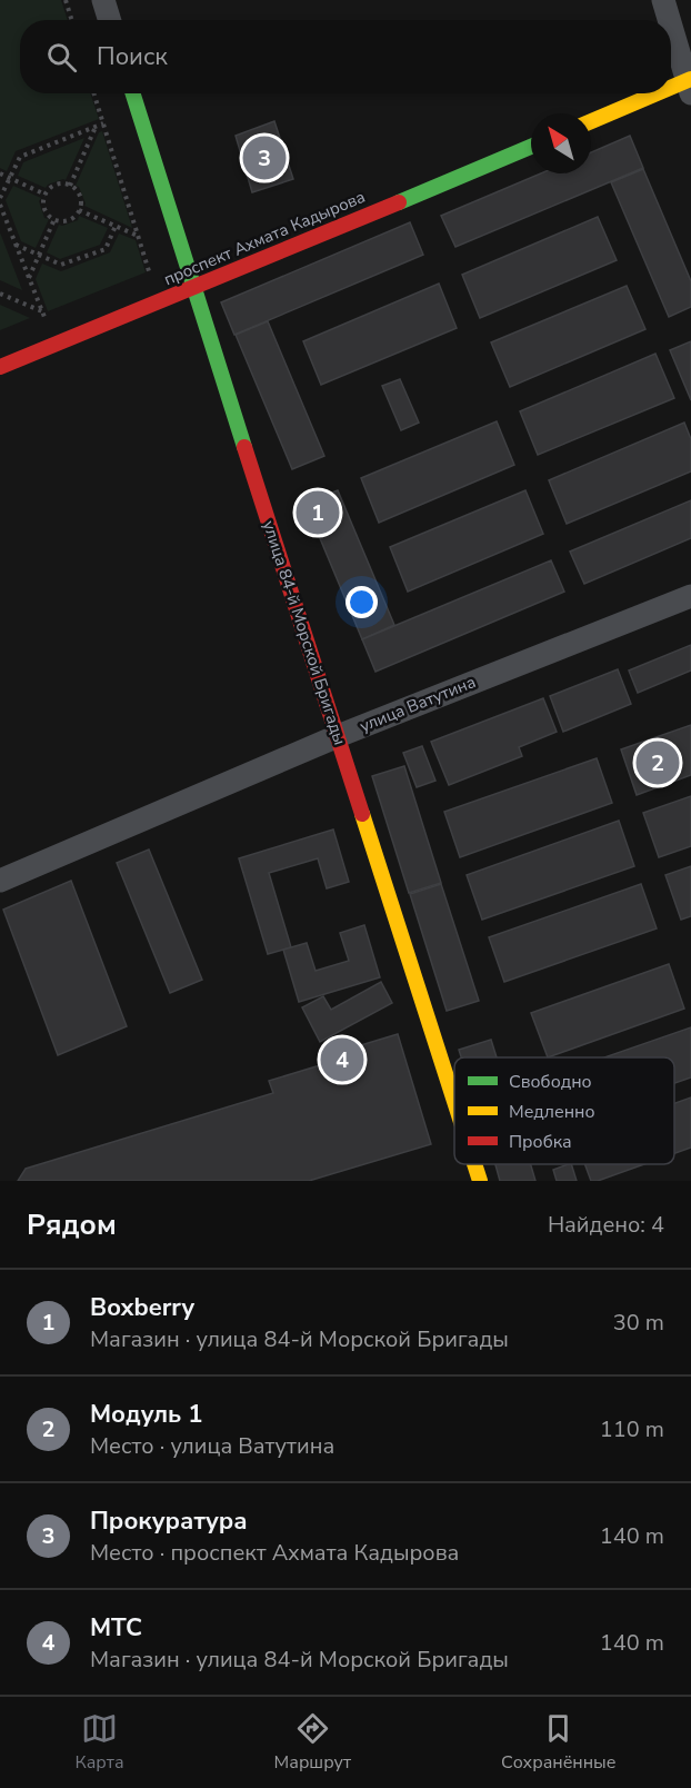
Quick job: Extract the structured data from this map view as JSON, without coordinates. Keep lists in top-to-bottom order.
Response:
{
  "streets": {
    "street": ["проспект Ахмата Кадырова", "улица 84-й Морской Бригады", "улица Ватутина"]
  },
  "crossings": [
    ["проспект Ахмата Кадырова", "улица 84-й Морской Бригады"],
    ["улица 84-й Морской Бригады", "улица Ватутина"]
  ],
  "legend": ["Свободно", "Медленно", "Пробка"],
  "north": "top left",
  "page": {
    "search": "Поиск",
    "pins": [
      "3",
      "1",
      "2",
      "4"
    ],
    "heading": ["Рядом", "Найдено: 4"],
    "list": [
      {
        "mark": "1",
        "name": "Boxberry",
        "note": "Магазин · улица 84-й Морской Бригады",
        "value": "30 m"
      },
      {
        "mark": "2",
        "name": "Модуль 1",
        "note": "Место · улица Ватутина",
        "value": "110 m"
      },
      {
        "mark": "3",
        "name": "Прокуратура",
        "note": "Место · проспект Ахмата Кадырова",
        "value": "140 m"
      },
      {
        "mark": "4",
        "name": "МТС",
        "note": "Магазин · улица 84-й Морской Бригады",
        "value": "140 m"
      }
    ],
    "nav": ["Карта", "Маршрут", "Сохранённые"]
  }
}
